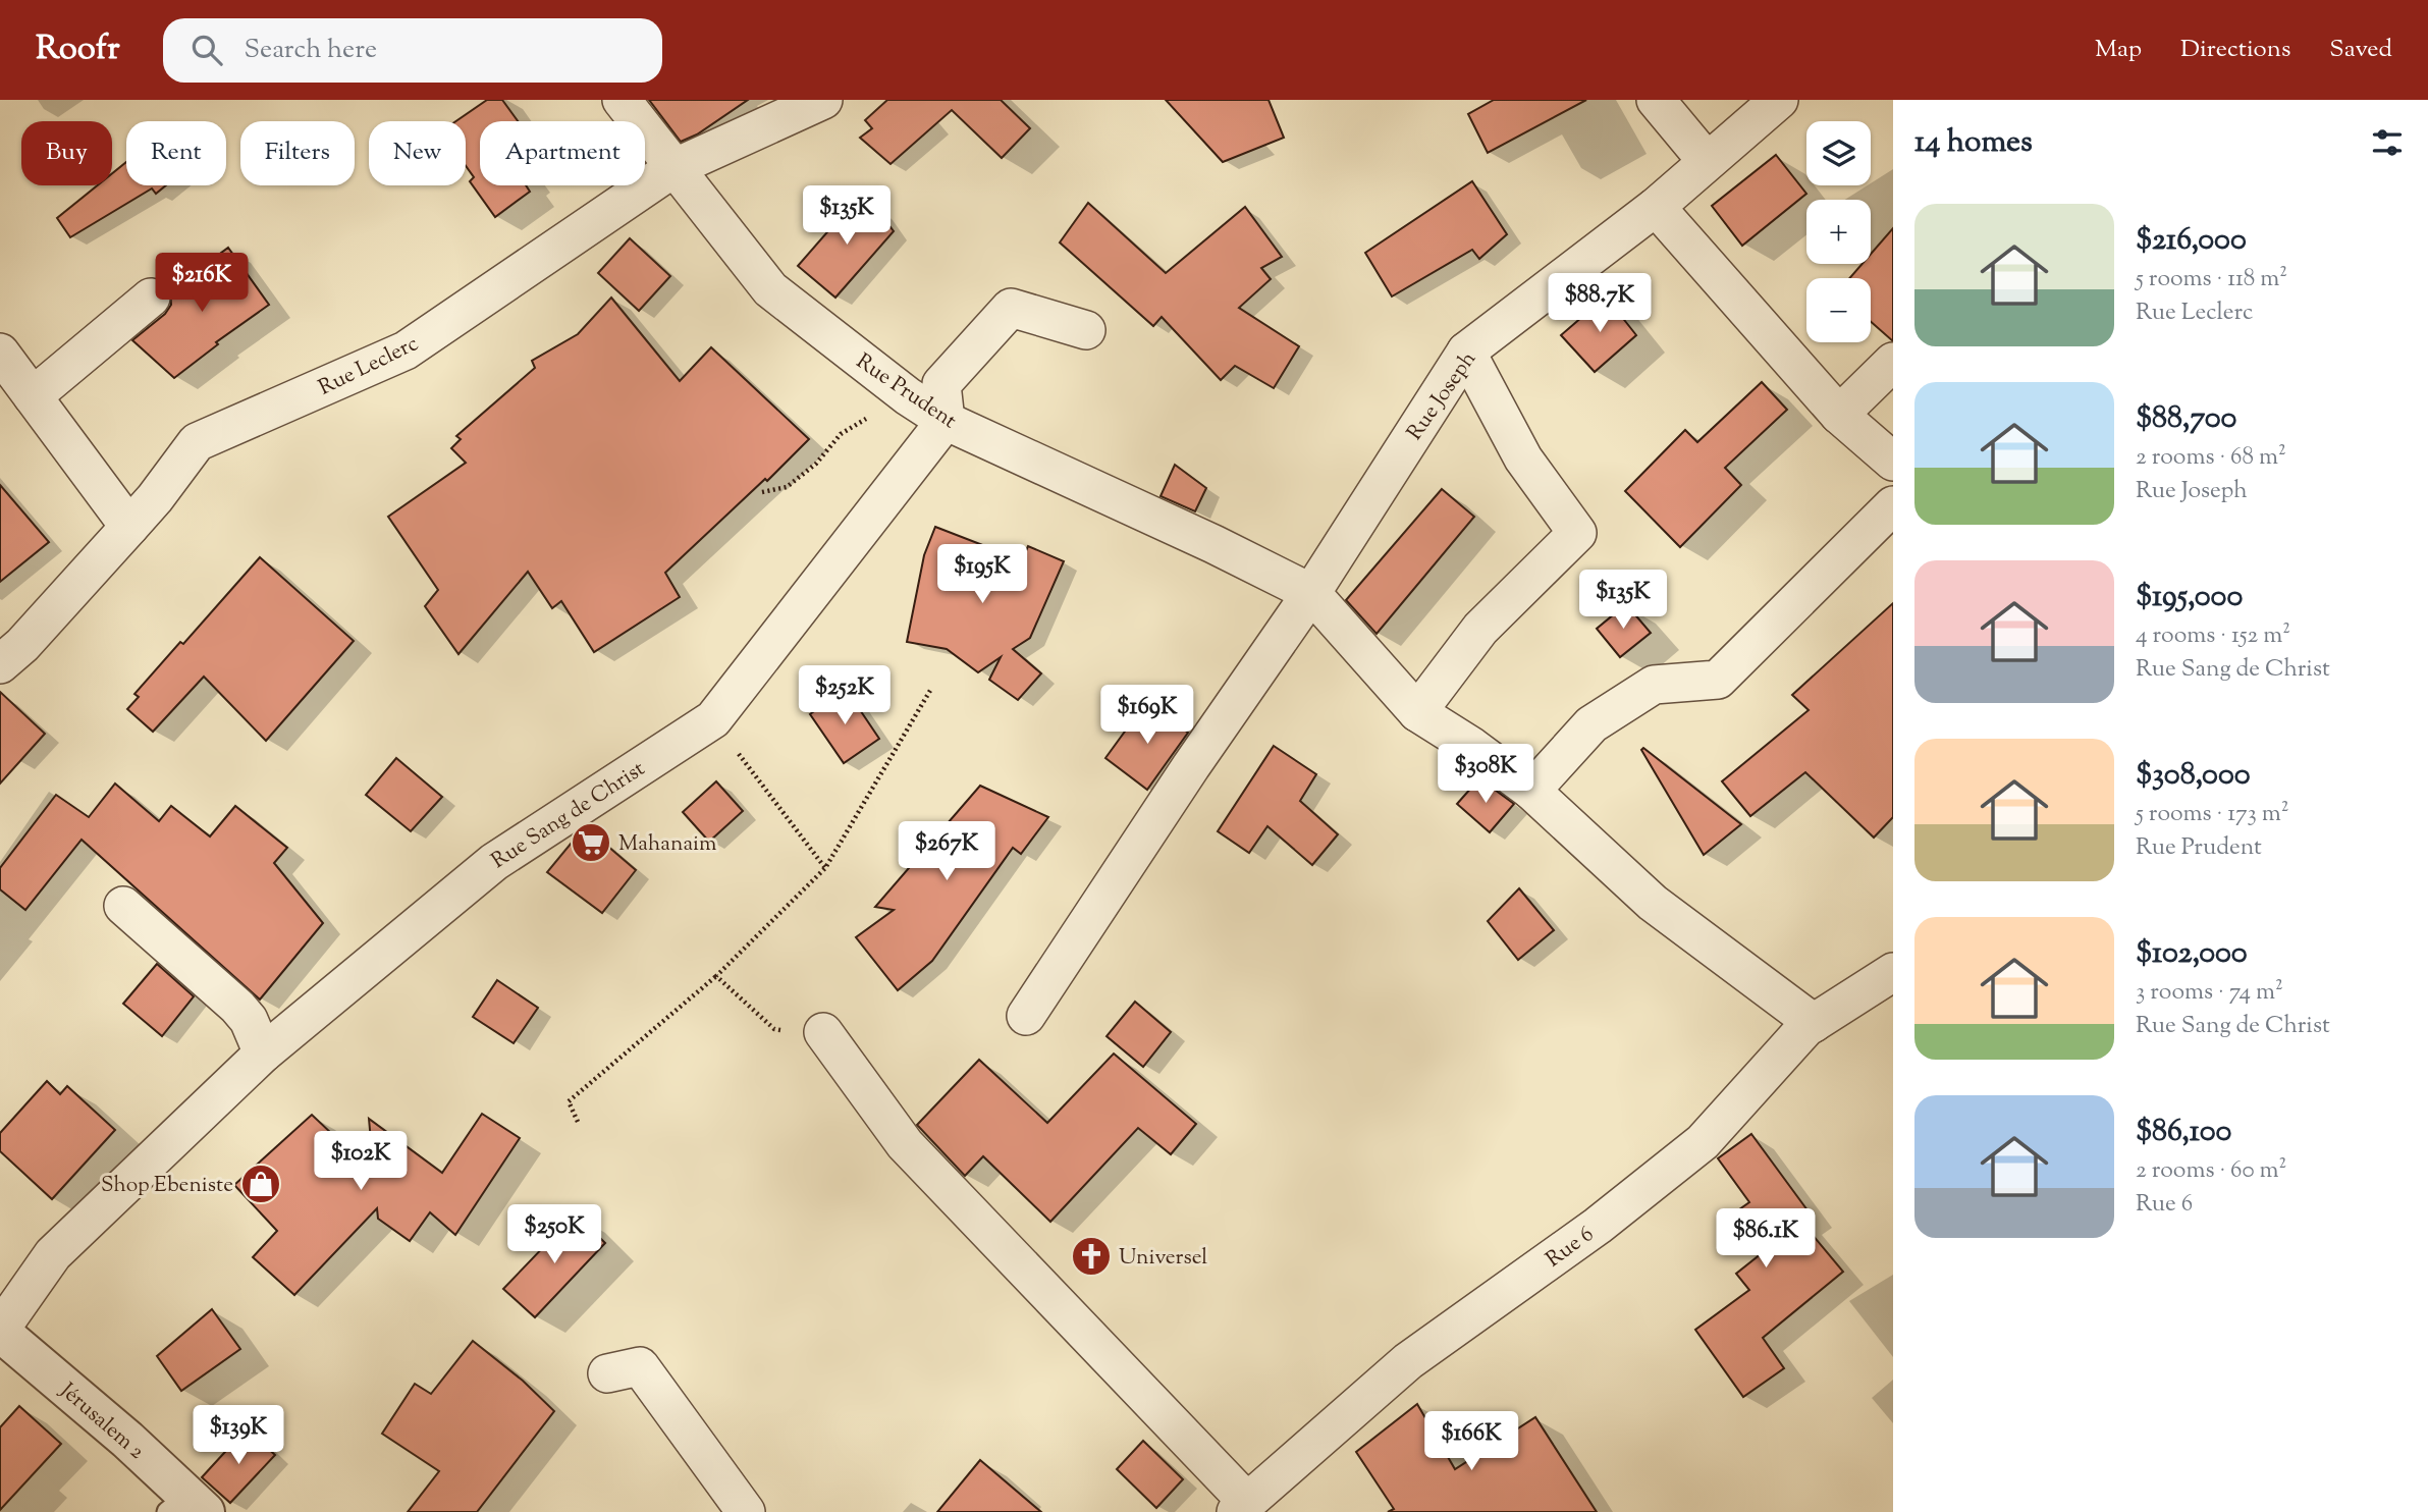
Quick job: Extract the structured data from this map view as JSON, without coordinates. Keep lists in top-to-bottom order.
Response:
{
  "streets": {
    "street": [
      "Rue Leclerc",
      "Rue Prudent",
      "Rue Joseph",
      "Rue Sang de Christ",
      "Rue 6",
      "Jérusalem 2"
    ]
  },
  "crossings": [
    ["Rue Leclerc", "Rue Prudent"],
    ["Rue Prudent", "Rue Joseph"],
    ["Rue Prudent", "Rue Sang de Christ"],
    ["Rue Sang de Christ", "Jérusalem 2"]
  ],
  "places": {
    "supermarket": ["Mahanaim"],
    "shop": ["Shop Ebeniste"],
    "church": ["Universel"]
  },
  "page": {
    "header": "Roofr",
    "search": "Search here",
    "nav": ["Map", "Directions", "Saved"],
    "heading": "14 homes",
    "map_buttons": ["+", "−"],
    "chip": [
      "Buy",
      "Rent",
      "Filters",
      "New",
      "Apartment"
    ],
    "price": [
      "$135K",
      "$216K",
      "$88.7K",
      "$195K",
      "$135K",
      "$252K",
      "$169K",
      "$308K",
      "$267K",
      "$102K",
      "$250K",
      "$86.1K",
      "$139K",
      "$166K"
    ],
    "list": [
      {
        "name": "$216,000",
        "note": "5 rooms · 118 m² · Rue Leclerc"
      },
      {
        "name": "$88,700",
        "note": "2 rooms · 68 m² · Rue Joseph"
      },
      {
        "name": "$195,000",
        "note": "4 rooms · 152 m² · Rue Sang de Christ"
      },
      {
        "name": "$308,000",
        "note": "5 rooms · 173 m² · Rue Prudent"
      },
      {
        "name": "$102,000",
        "note": "3 rooms · 74 m² · Rue Sang de Christ"
      },
      {
        "name": "$86,100",
        "note": "2 rooms · 60 m² · Rue 6"
      }
    ]
  }
}
